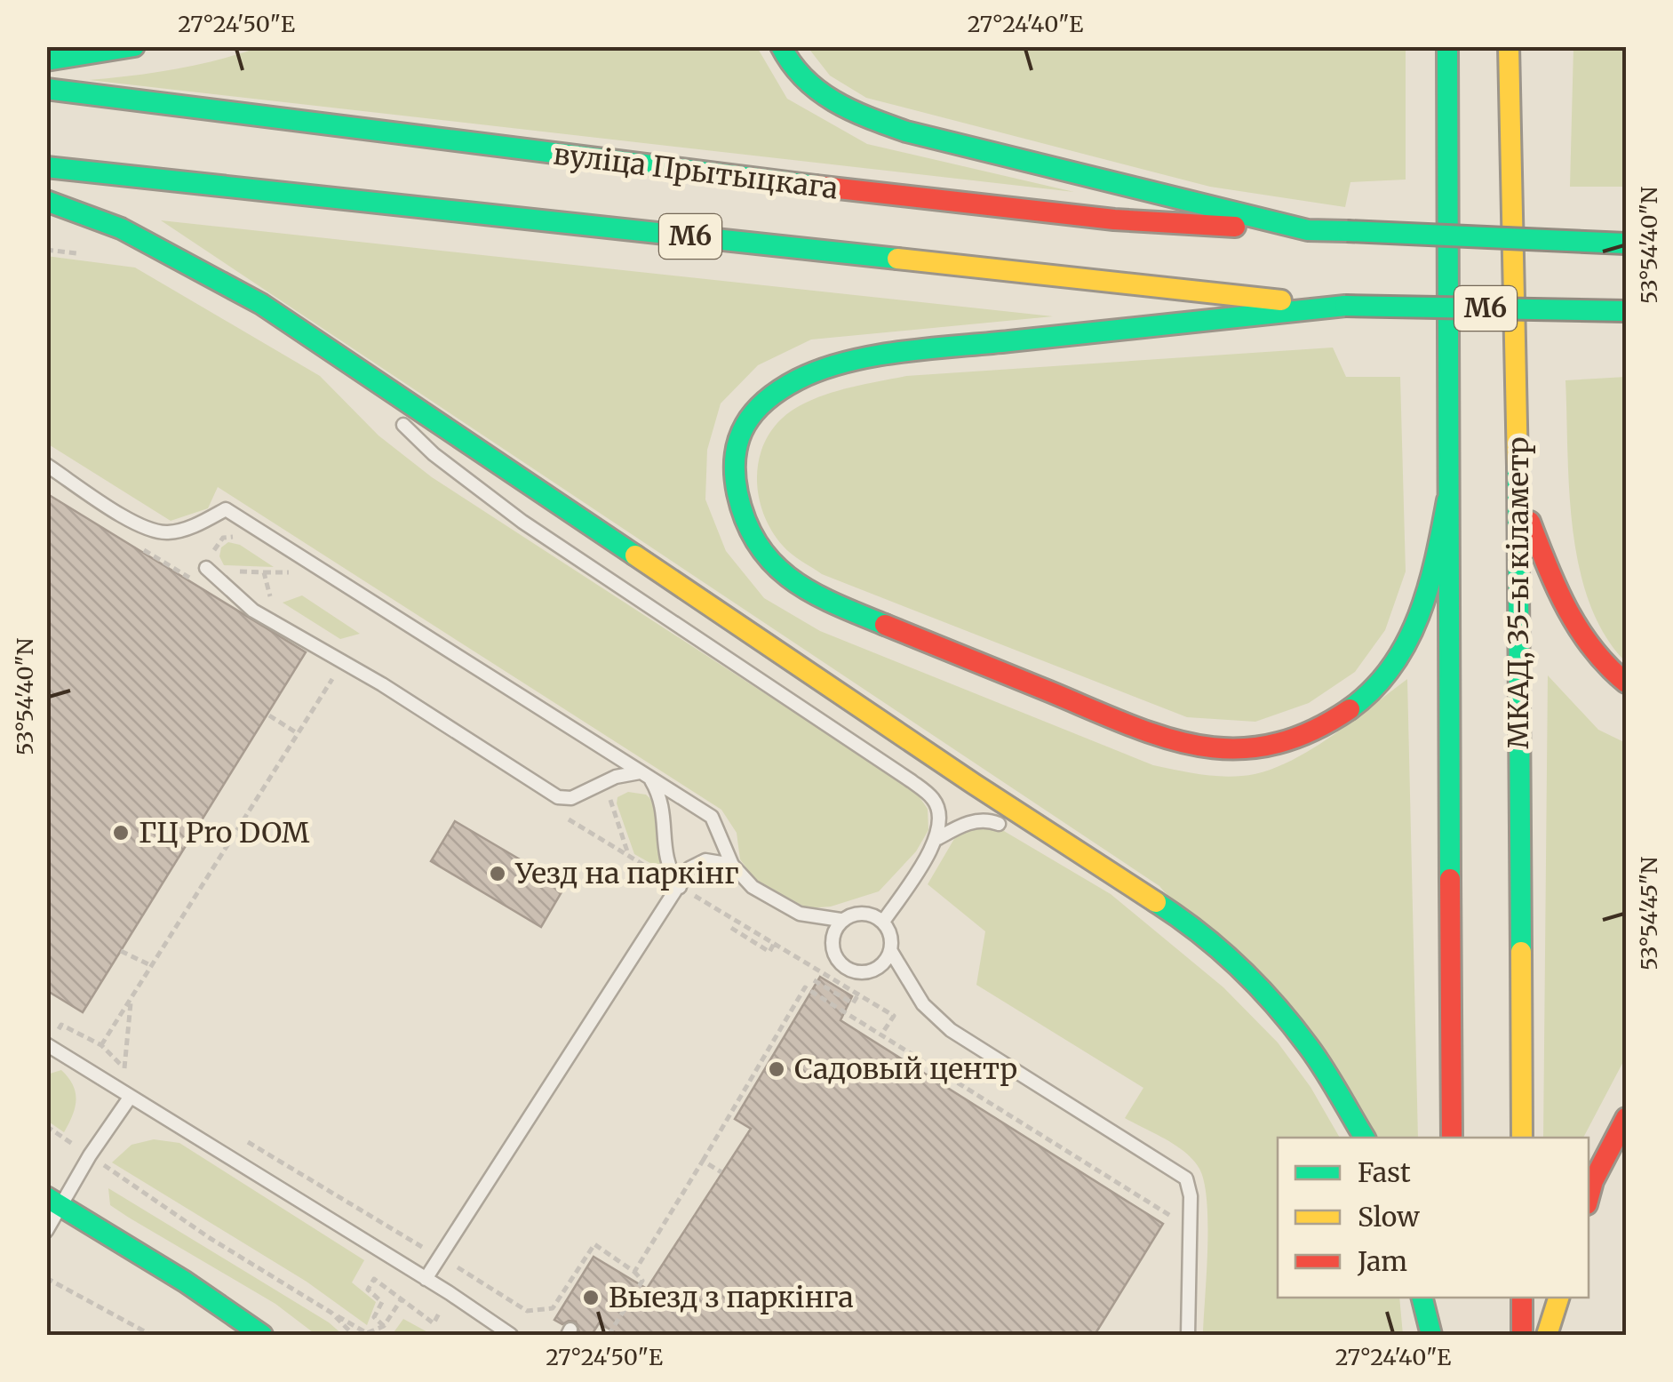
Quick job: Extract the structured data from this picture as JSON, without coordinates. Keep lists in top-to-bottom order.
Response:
{
  "streets": {
    "main road": ["вуліца Прытыцкага", "М6", "МКАД, 35-ы кіламетр"]
  },
  "places": [
    "ГЦ Pro DOM",
    "Уезд на паркінг",
    "Садовый центр",
    "Выезд з паркінга"
  ],
  "legend": ["Fast", "Slow", "Jam"],
  "coordinates": [
    "27°24'50\"E",
    "27°24'40\"E",
    "53°54'40\"N",
    "53°54'45\"N"
  ]
}
